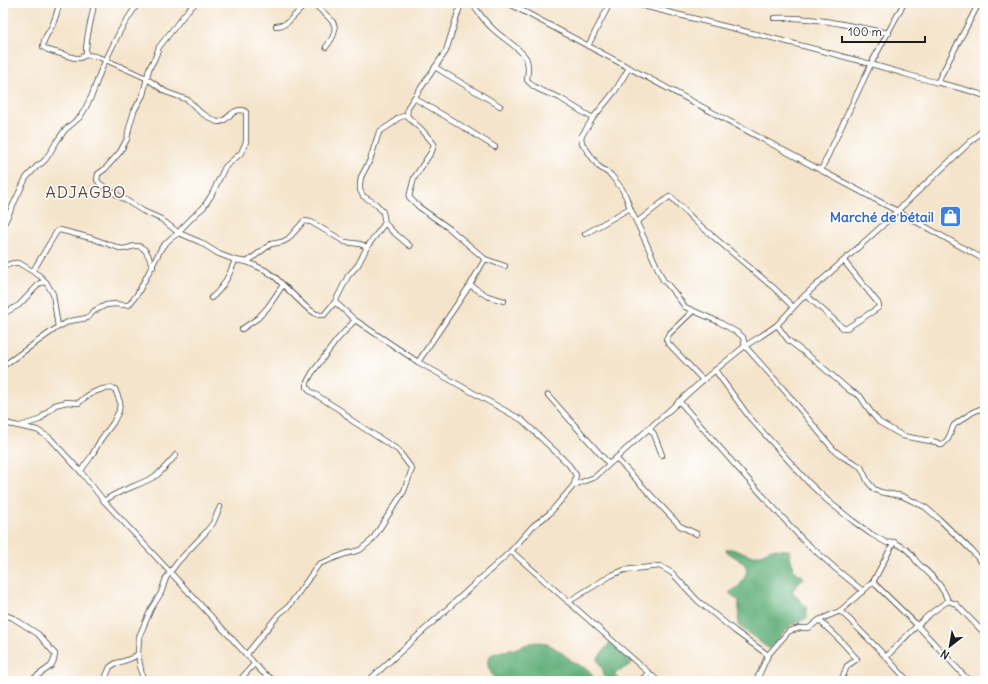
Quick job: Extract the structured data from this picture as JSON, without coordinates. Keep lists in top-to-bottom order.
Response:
{
  "districts": ["ADJAGBO"],
  "places": {
    "shop": ["Marché de bétail"]
  },
  "scale_bar": "100 m",
  "north": "bottom left"
}
